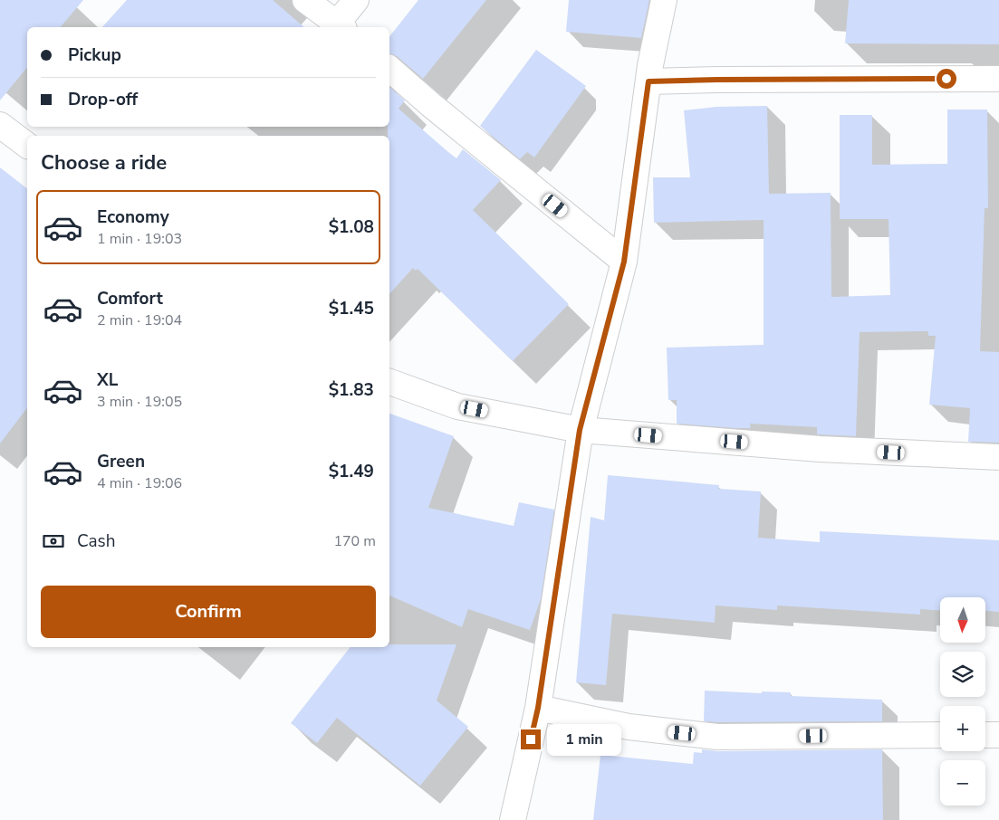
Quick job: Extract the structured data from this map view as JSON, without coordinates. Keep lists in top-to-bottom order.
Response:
{
  "north": "bottom",
  "page": {
    "banner": ["Pickup", "Drop-off"],
    "heading": "Choose a ride",
    "list": [
      {
        "name": "Economy",
        "note": "1 min · 19:03",
        "value": "$1.08"
      },
      {
        "name": "Comfort",
        "note": "2 min · 19:04",
        "value": "$1.45"
      },
      {
        "name": "XL",
        "note": "3 min · 19:05",
        "value": "$1.83"
      },
      {
        "name": "Green",
        "note": "4 min · 19:06",
        "value": "$1.49"
      }
    ],
    "pay": ["Cash", "170 m"],
    "buttons": "Confirm",
    "map_buttons": ["+", "−"],
    "bubble": "1 min"
  }
}
